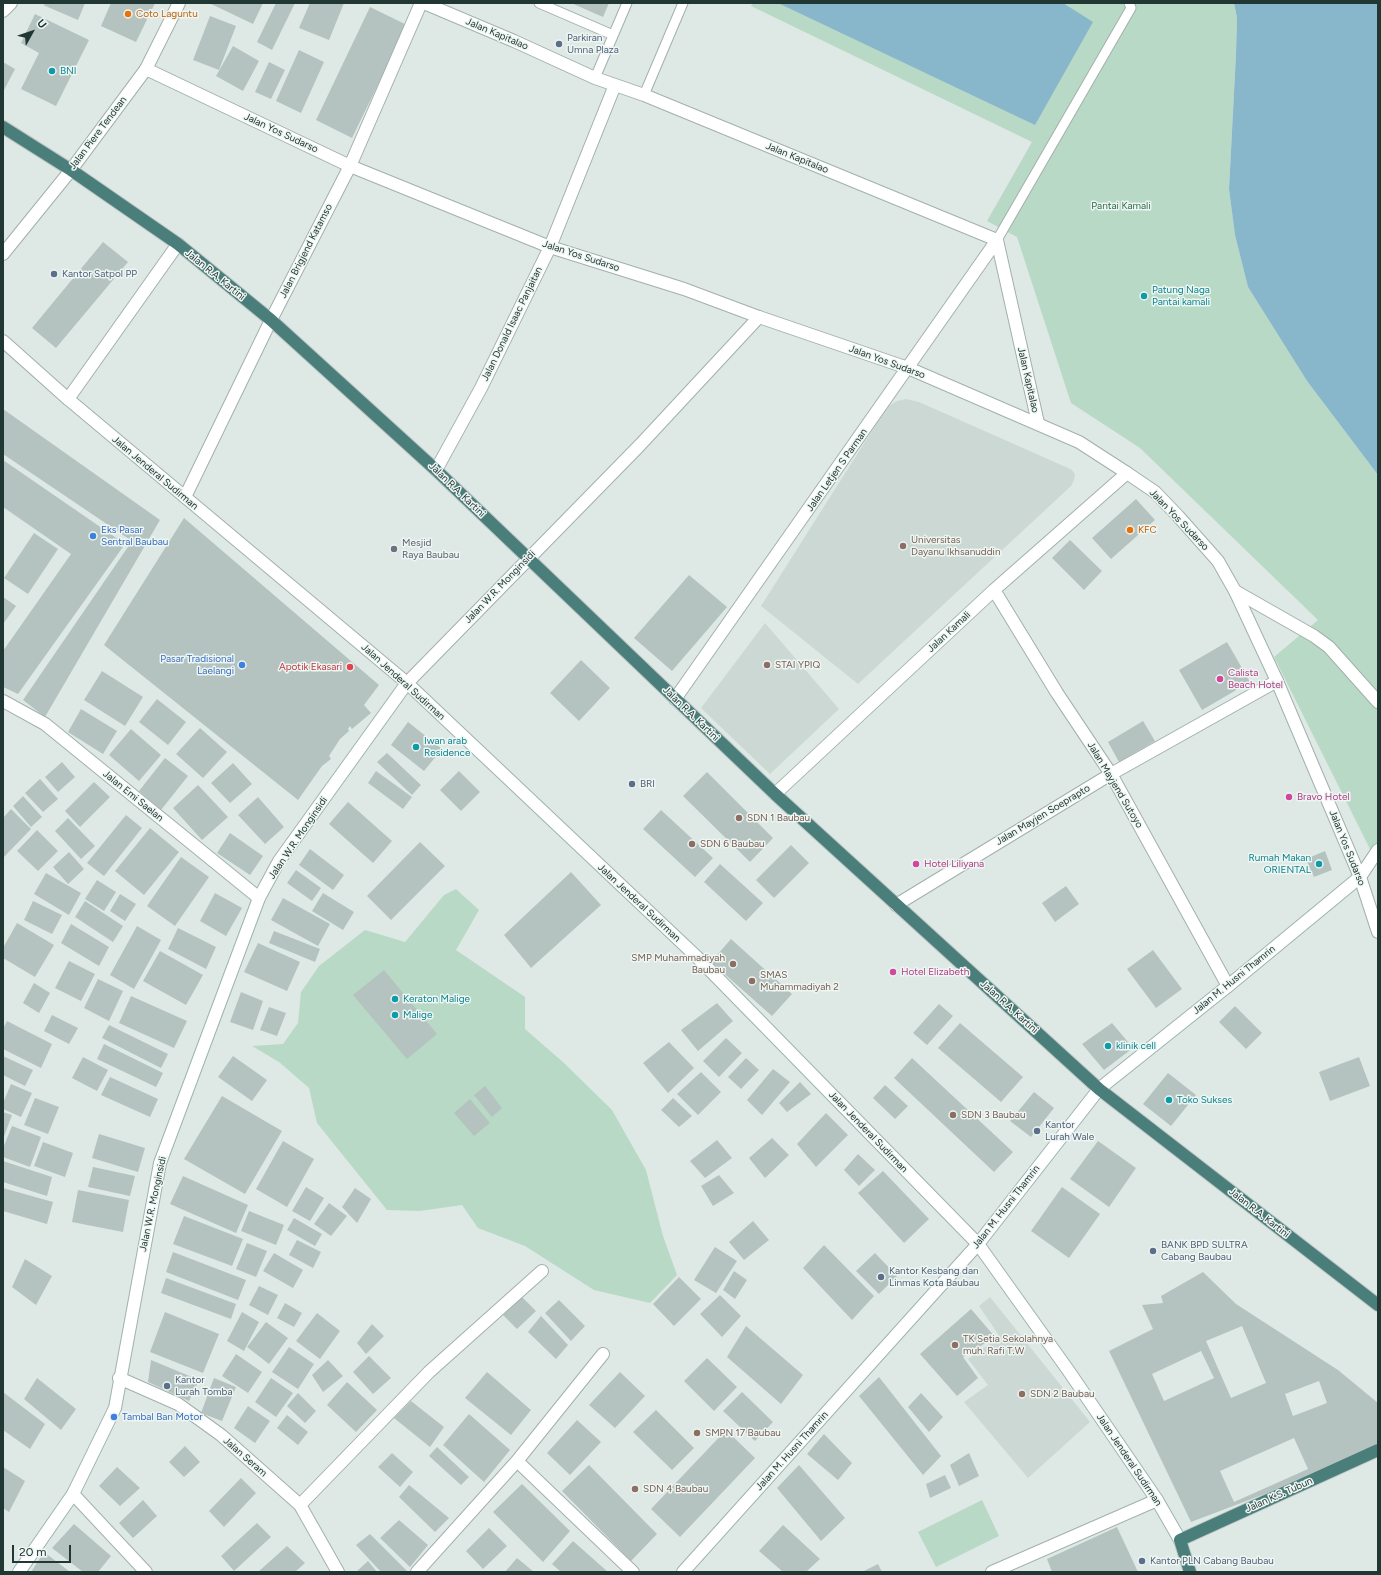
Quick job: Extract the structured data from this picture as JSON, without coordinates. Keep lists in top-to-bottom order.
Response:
{
  "streets": {
    "highway": ["Jalan R.A. Kartini", "Jalan Jenderal Sudirman", "Jalan K.S. Tubun"],
    "street": [
      "Jalan Kapitalao",
      "Jalan Piere Tendean",
      "Jalan Yos Sudarso",
      "Jalan Brigjend Katamso",
      "Jalan Donald Isaac Panjaitan",
      "Jalan Letjen S Parman",
      "Jalan W.R. Monginsidi",
      "Jalan Kamali",
      "Jalan Mayjend Sutoyo",
      "Jalan Emi Saelan",
      "Jalan Mayjen Soeprapto",
      "Jalan M. Husni Thamrin",
      "Jalan Seram"
    ]
  },
  "crossings": [
    ["Jalan Kapitalao", "Jalan Yos Sudarso"],
    ["Jalan Kapitalao", "Jalan Brigjend Katamso"],
    ["Jalan Kapitalao", "Jalan Donald Isaac Panjaitan"],
    ["Jalan Kapitalao", "Jalan Letjen S Parman"],
    ["Jalan Piere Tendean", "Jalan Yos Sudarso"],
    ["Jalan Piere Tendean", "Jalan R.A. Kartini"],
    ["Jalan Yos Sudarso", "Jalan Brigjend Katamso"],
    ["Jalan Yos Sudarso", "Jalan Donald Isaac Panjaitan"],
    ["Jalan Yos Sudarso", "Jalan Letjen S Parman"],
    ["Jalan Yos Sudarso", "Jalan W.R. Monginsidi"],
    ["Jalan Yos Sudarso", "Jalan Kamali"],
    ["Jalan Yos Sudarso", "Jalan Mayjen Soeprapto"],
    ["Jalan Yos Sudarso", "Jalan M. Husni Thamrin"],
    ["Jalan Brigjend Katamso", "Jalan R.A. Kartini"],
    ["Jalan Brigjend Katamso", "Jalan Jenderal Sudirman"],
    ["Jalan R.A. Kartini", "Jalan Donald Isaac Panjaitan"],
    ["Jalan R.A. Kartini", "Jalan Letjen S Parman"],
    ["Jalan R.A. Kartini", "Jalan W.R. Monginsidi"],
    ["Jalan R.A. Kartini", "Jalan Kamali"],
    ["Jalan R.A. Kartini", "Jalan Mayjen Soeprapto"],
    ["Jalan R.A. Kartini", "Jalan M. Husni Thamrin"],
    ["Jalan Jenderal Sudirman", "Jalan W.R. Monginsidi"],
    ["Jalan Jenderal Sudirman", "Jalan M. Husni Thamrin"],
    ["Jalan Jenderal Sudirman", "Jalan K.S. Tubun"],
    ["Jalan W.R. Monginsidi", "Jalan Emi Saelan"],
    ["Jalan W.R. Monginsidi", "Jalan Seram"],
    ["Jalan Kamali", "Jalan Mayjend Sutoyo"],
    ["Jalan Mayjend Sutoyo", "Jalan Mayjen Soeprapto"],
    ["Jalan Mayjend Sutoyo", "Jalan M. Husni Thamrin"]
  ],
  "parks": ["Pantai Kamali"],
  "places": [
    "Coto Laguntu",
    "Parkiran Umna Plaza",
    "BNI",
    "Kantor Satpol PP",
    "Patung Naga Pantai kamali",
    "KFC",
    "Eks Pasar Sentral Baubau",
    "Universitas Dayanu Ikhsanuddin",
    "Mesjid Raya Baubau",
    "Pasar Tradisional Laelangi",
    "STAI YPIQ",
    "Apotik Ekasari",
    "Calista Beach Hotel",
    "Iwan arab Residence",
    "BRI",
    "Bravo Hotel",
    "SDN 1 Baubau",
    "SDN 6 Baubau",
    "Hotel Liliyana",
    "Rumah Makan ORIENTAL",
    "SMP Muhammadiyah Baubau",
    "Hotel Elizabeth",
    "SMAS Muhammadiyah 2",
    "Keraton Malige",
    "Malige",
    "klinik cell",
    "Toko Sukses",
    "SDN 3 Baubau",
    "Kantor Lurah Wale",
    "BANK BPD SULTRA Cabang Baubau",
    "Kantor Kesbang dan Linmas Kota Baubau",
    "TK Setia Sekolahnya muh. Rafi T.W",
    "Kantor Lurah Tomba",
    "SDN 2 Baubau",
    "Tambal Ban Motor",
    "SMPN 17 Baubau",
    "SDN 4 Baubau",
    "Kantor PLN Cabang Baubau"
  ],
  "scale_bar": "20 m",
  "north": "top right"
}
